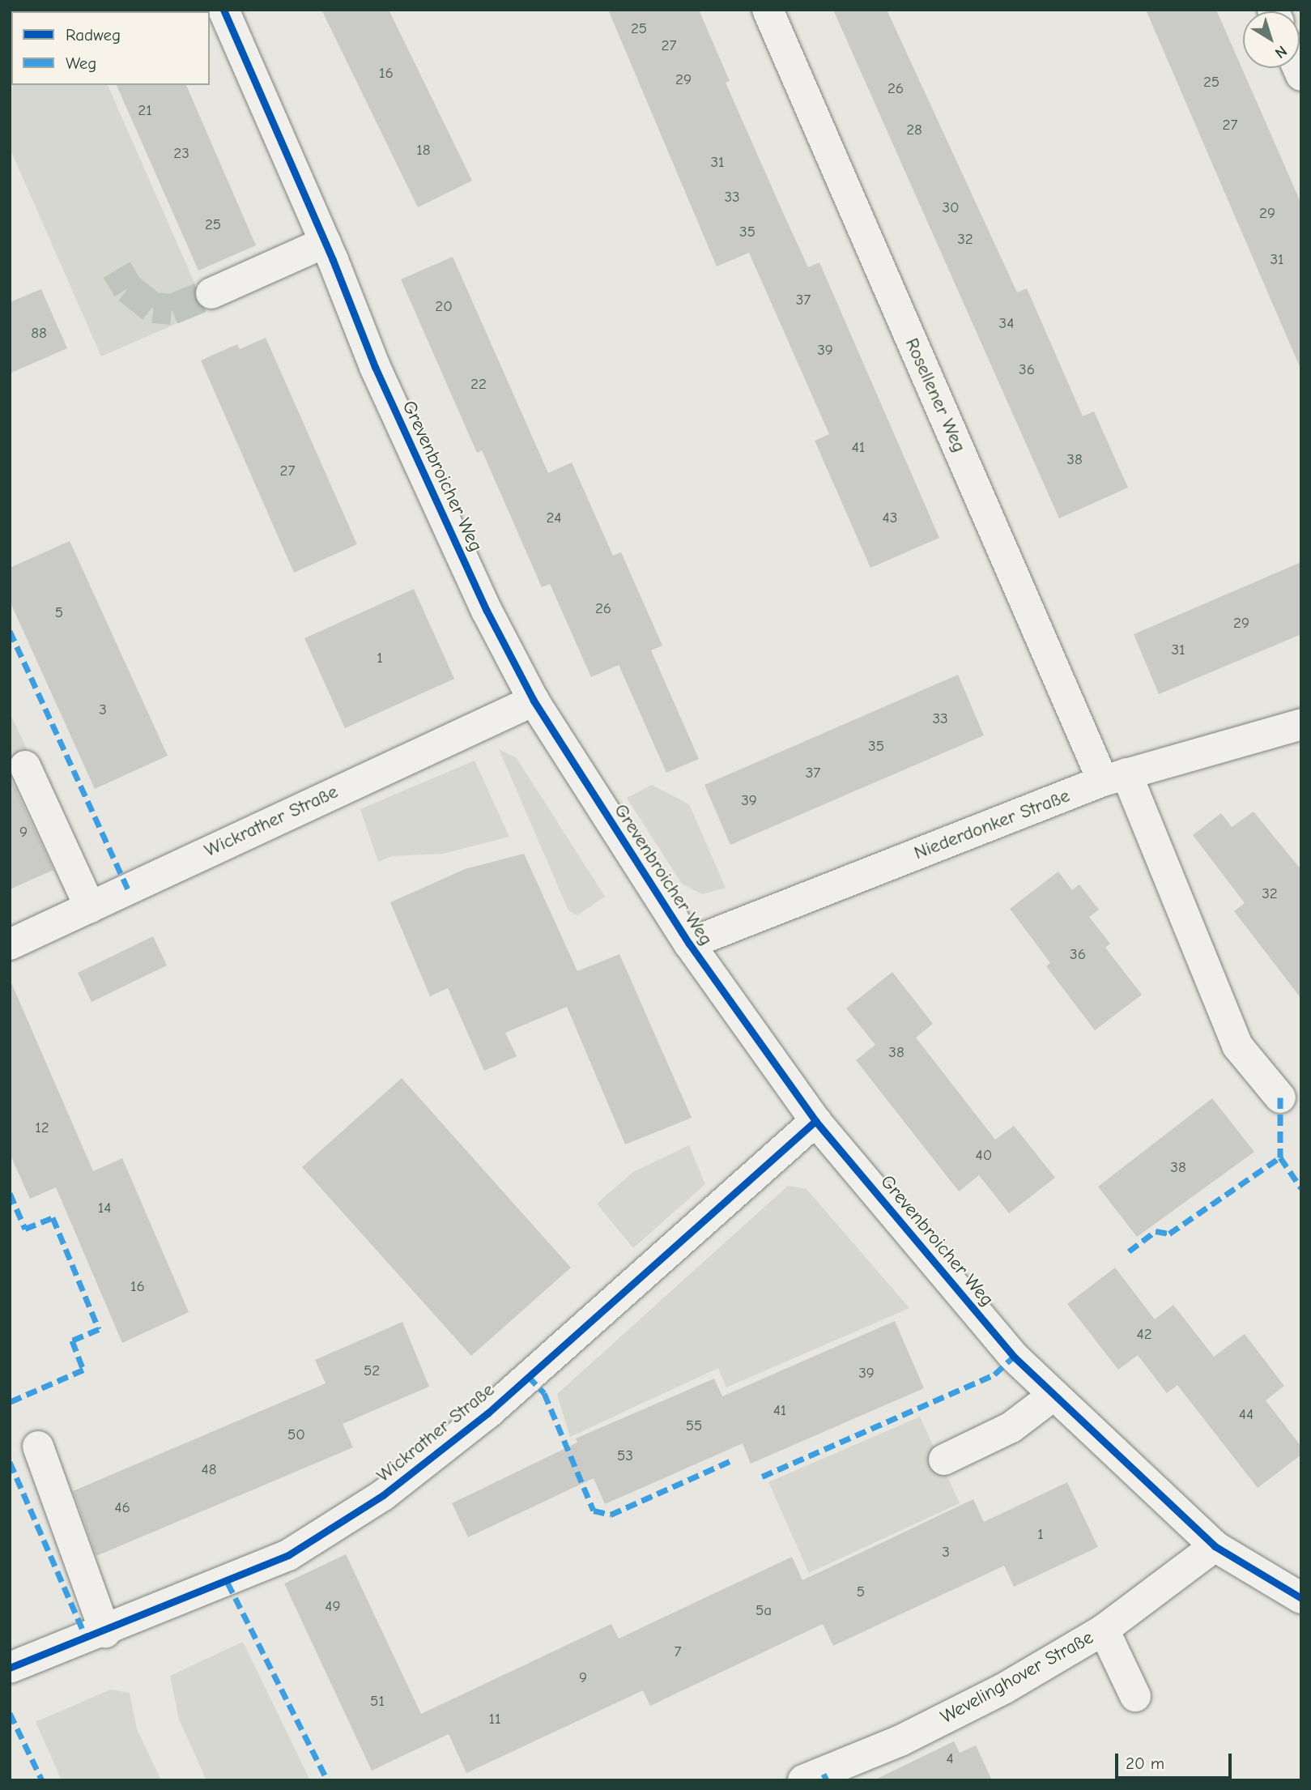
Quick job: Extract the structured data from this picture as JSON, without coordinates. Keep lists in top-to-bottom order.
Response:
{
  "streets": {
    "street": [
      "Rosellener Weg",
      "Grevenbroicher Weg",
      "Wickrather Straße",
      "Niederdonker Straße",
      "Wevelinghover Straße"
    ]
  },
  "crossings": [
    ["Rosellener Weg", "Niederdonker Straße"],
    ["Grevenbroicher Weg", "Wickrather Straße"],
    ["Grevenbroicher Weg", "Niederdonker Straße"],
    ["Grevenbroicher Weg", "Wevelinghover Straße"]
  ],
  "house_numbers": [
    "25",
    "27",
    "16",
    "29",
    "25",
    "26",
    "21",
    "27",
    "28",
    "18",
    "23",
    "31",
    "33",
    "30",
    "29",
    "25",
    "35",
    "32",
    "31",
    "37",
    "20",
    "34",
    "88",
    "39",
    "36",
    "22",
    "41",
    "38",
    "27",
    "24",
    "43",
    "26",
    "5",
    "29",
    "31",
    "1",
    "3",
    "33",
    "35",
    "37",
    "39",
    "9",
    "32",
    "36",
    "38",
    "12",
    "40",
    "38",
    "14",
    "16",
    "42",
    "52",
    "39",
    "41",
    "44",
    "55",
    "50",
    "53",
    "48",
    "46",
    "1",
    "3",
    "5",
    "49",
    "5a",
    "7",
    "9",
    "51",
    "11",
    "4"
  ],
  "legend": ["Radweg", "Weg"],
  "scale_bar": "20 m",
  "north": "bottom right"
}
